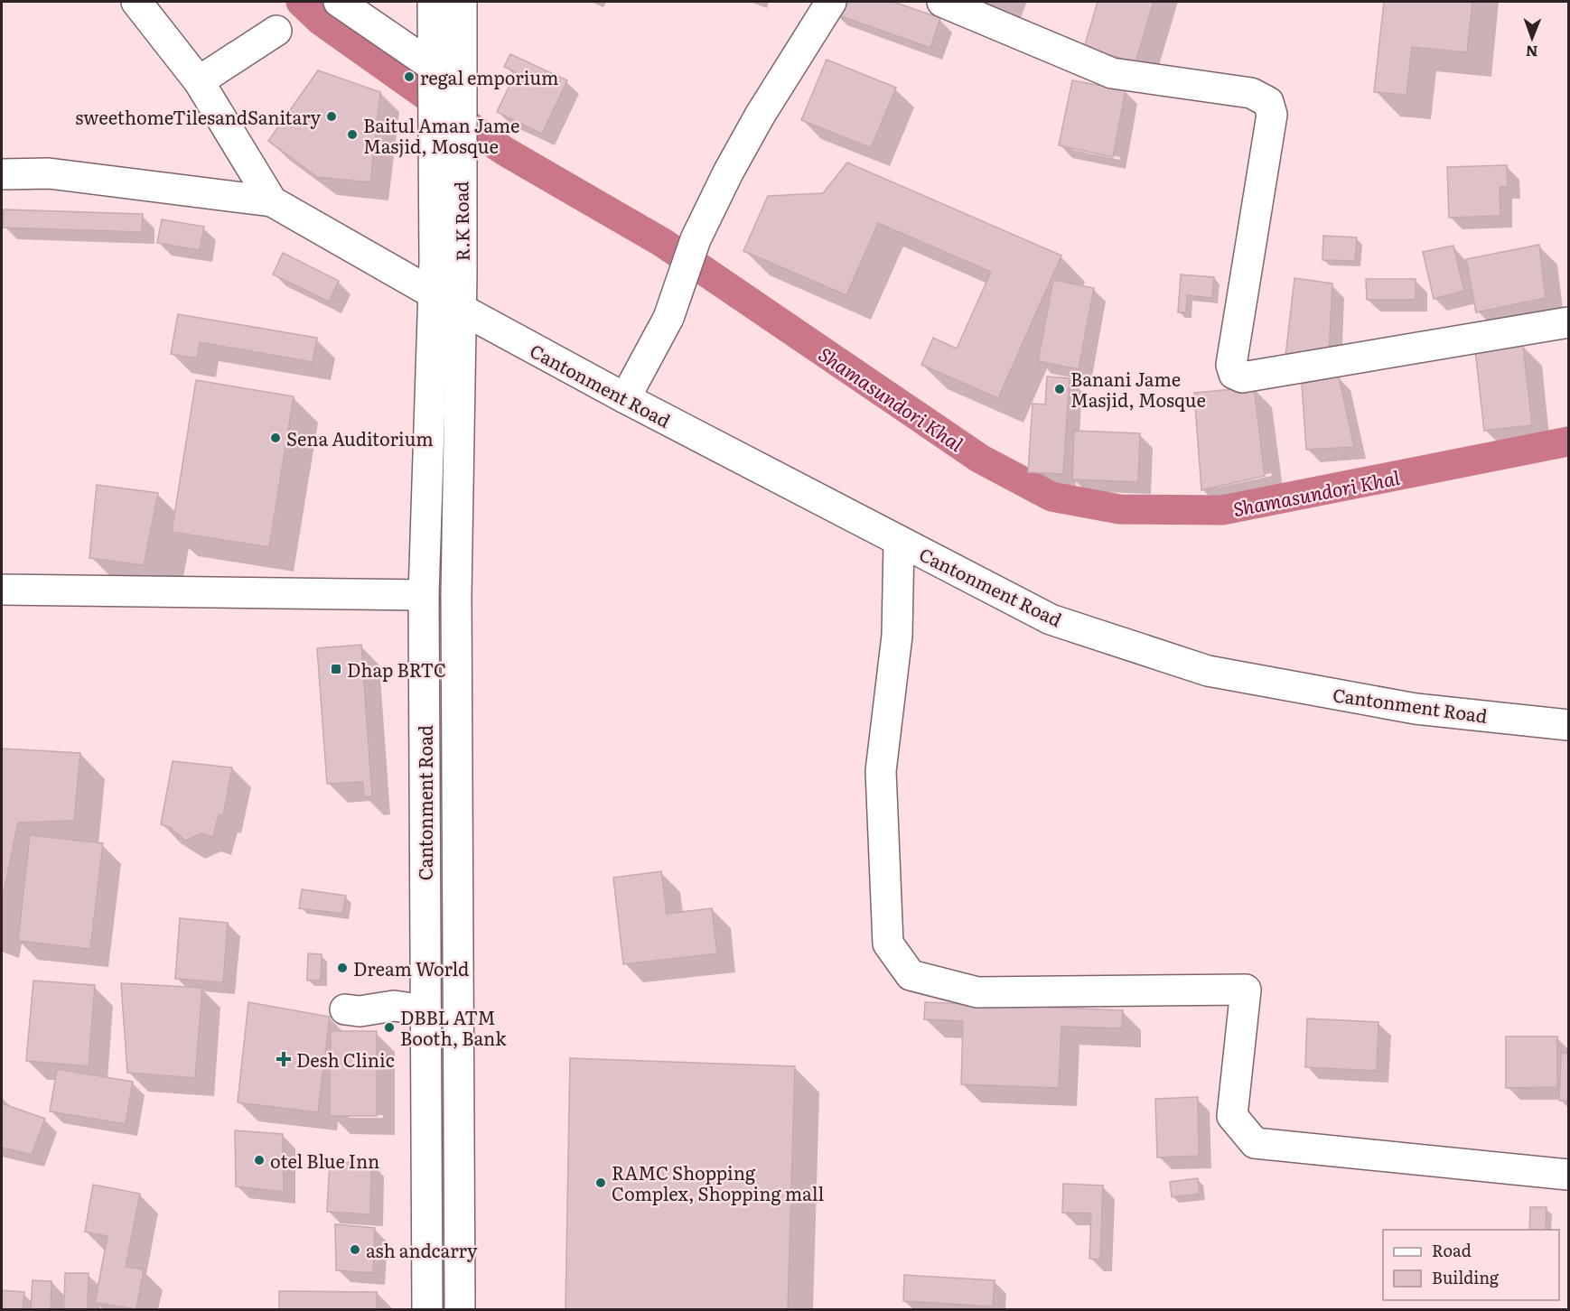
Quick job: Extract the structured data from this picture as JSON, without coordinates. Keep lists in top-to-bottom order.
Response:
{
  "streets": {
    "main road": ["R.K Road", "Cantonment Road"]
  },
  "crossings": [
    ["R.K Road", "Cantonment Road"]
  ],
  "water": ["Shamasundori Khal"],
  "places": {
    "other": [
      "regal emporium",
      "sweethomeTilesandSanitary",
      "Baitul Aman Jame Masjid, Mosque",
      "Banani Jame Masjid, Mosque",
      "Sena Auditorium",
      "Dream World",
      "DBBL ATM Booth, Bank",
      "otel Blue Inn",
      "RAMC Shopping Complex, Shopping mall",
      "ash andcarry"
    ],
    "transit": ["Dhap BRTC"],
    "health": ["Desh Clinic"]
  },
  "legend": ["Road", "Building"],
  "north": "bottom"
}
